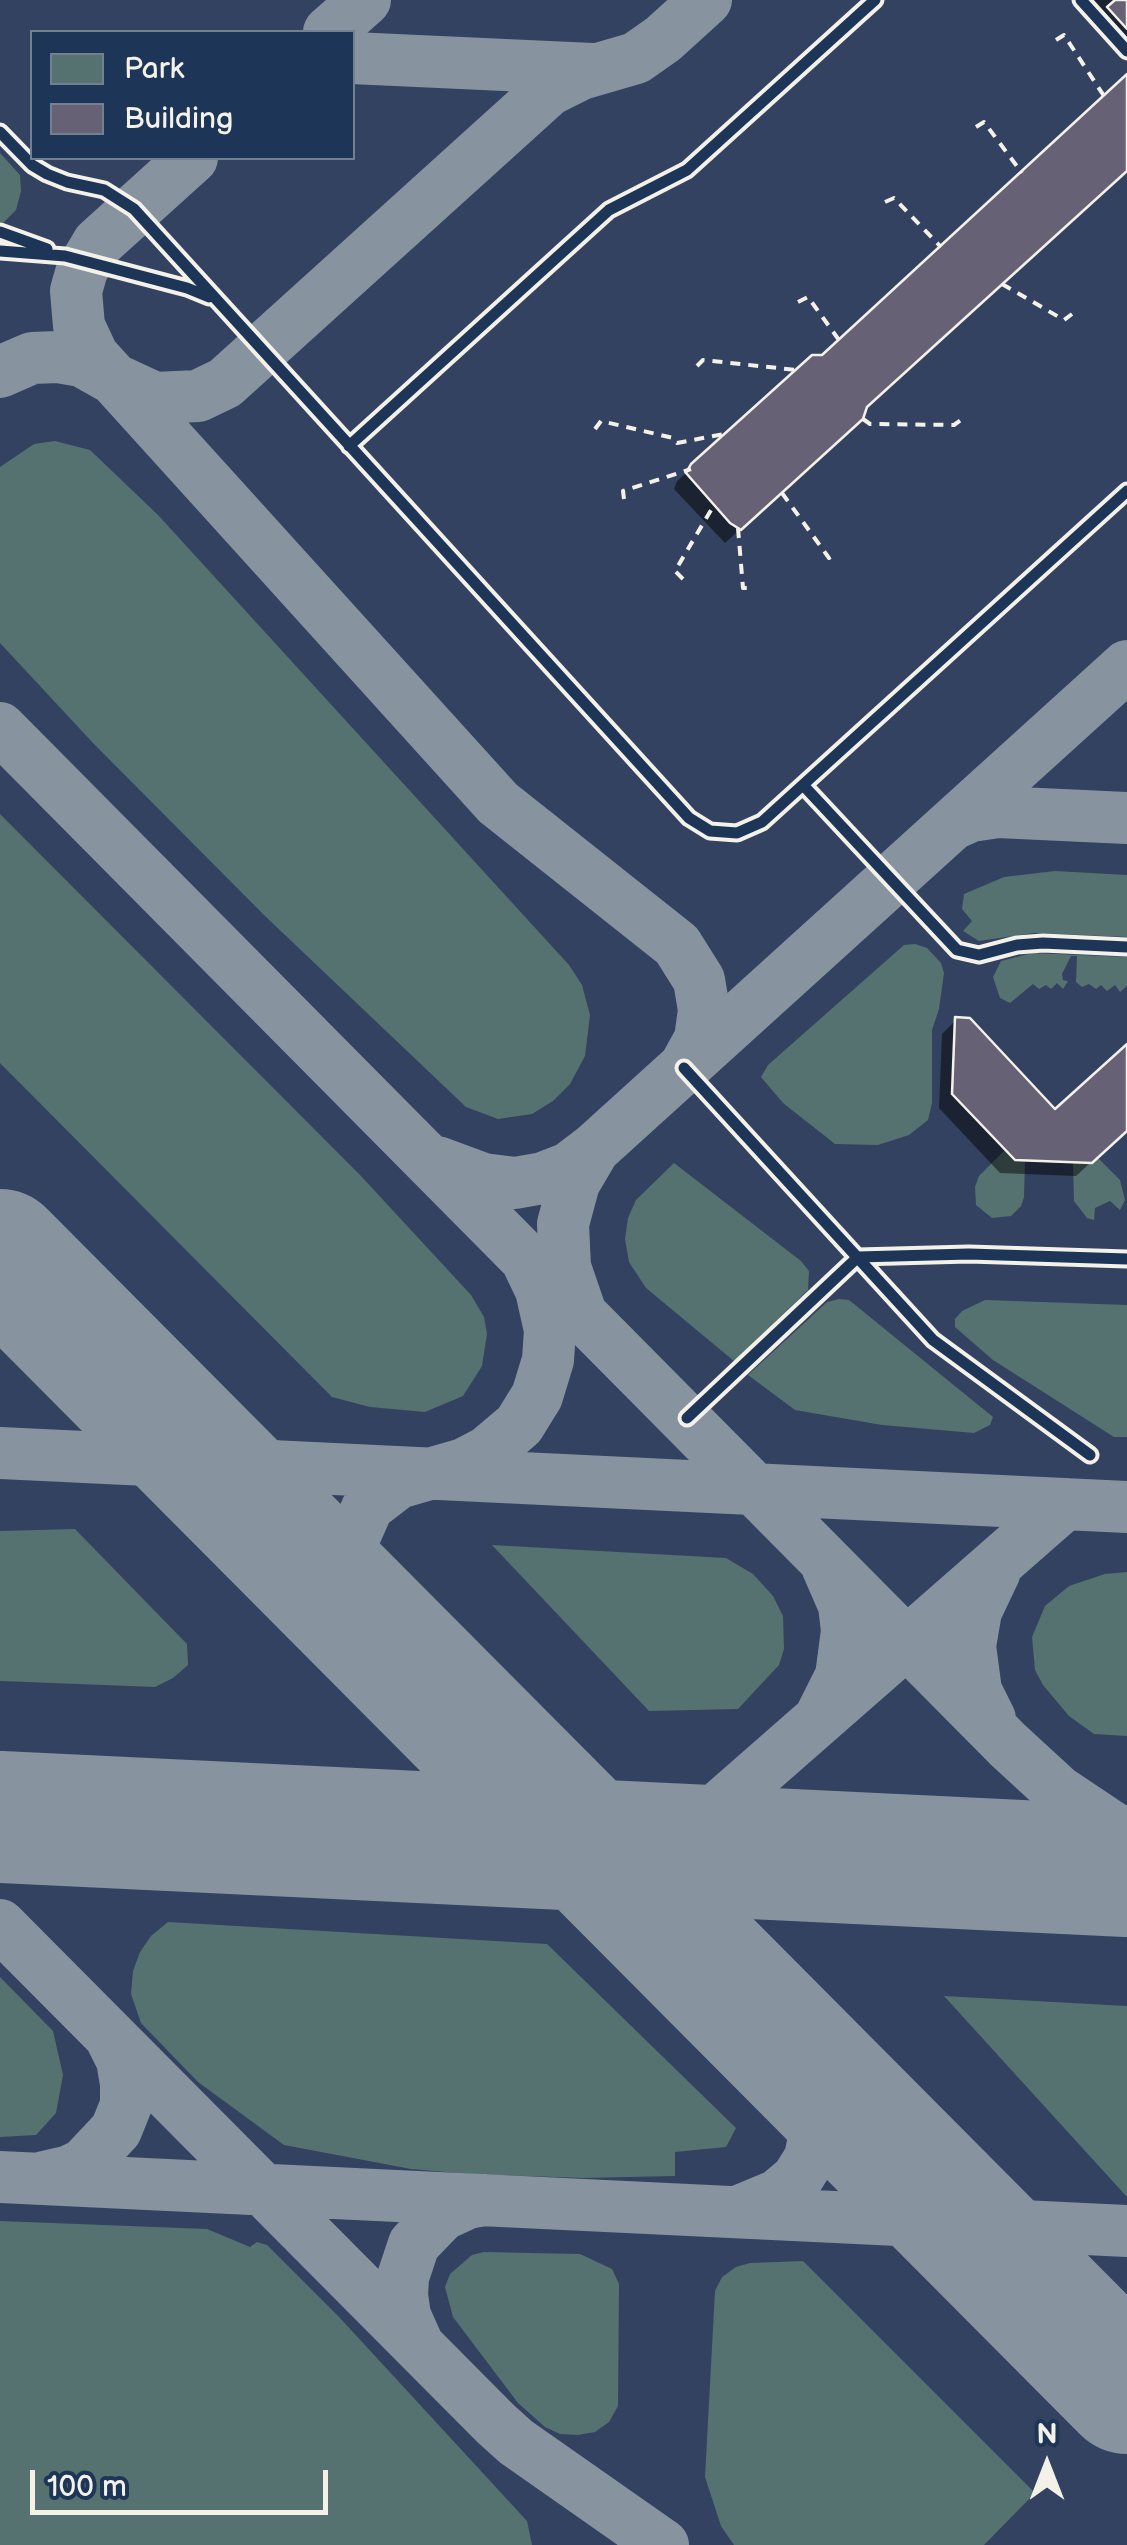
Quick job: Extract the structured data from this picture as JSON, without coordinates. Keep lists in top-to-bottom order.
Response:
{
  "legend": ["Park", "Building"],
  "scale_bar": "100 m",
  "north": "top"
}
